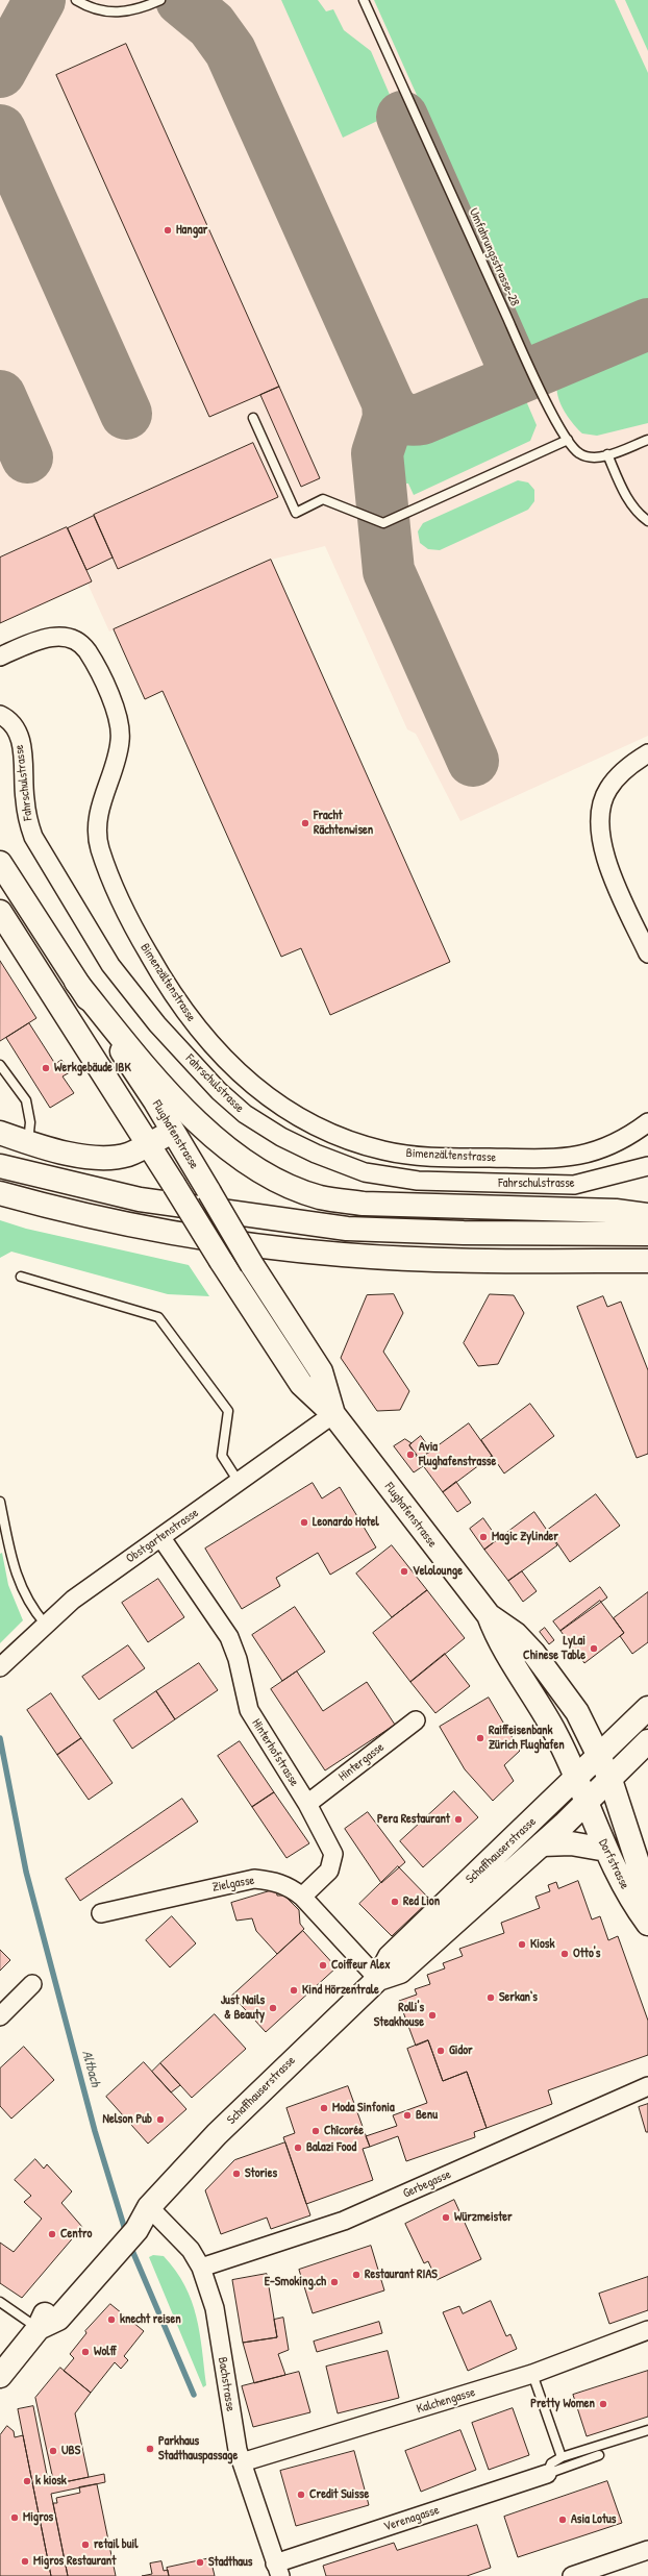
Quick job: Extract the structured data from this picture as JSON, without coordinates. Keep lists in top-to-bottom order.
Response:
{
  "streets": {
    "main road": ["Flughafenstrasse", "Schaffhauserstrasse", "Dorfstrasse"],
    "street": [
      "Fahrschulstrasse",
      "Bimenzältenstrasse",
      "Obstgartenstrasse",
      "Hinterhofstrasse",
      "Hintergasse",
      "Zielgasse",
      "Gerbegasse",
      "Bachstrasse",
      "Kalchengasse",
      "Verenagasse"
    ],
    "lane": ["Umfahrungsstrasse-28"]
  },
  "crossings": [
    ["Flughafenstrasse", "Obstgartenstrasse"],
    ["Flughafenstrasse", "Schaffhauserstrasse"],
    ["Obstgartenstrasse", "Hinterhofstrasse"],
    ["Hinterhofstrasse", "Hintergasse"],
    ["Hinterhofstrasse", "Zielgasse"],
    ["Schaffhauserstrasse", "Dorfstrasse"],
    ["Schaffhauserstrasse", "Zielgasse"],
    ["Schaffhauserstrasse", "Bachstrasse"],
    ["Gerbegasse", "Bachstrasse"],
    ["Bachstrasse", "Kalchengasse"],
    ["Bachstrasse", "Verenagasse"]
  ],
  "water": ["Altbach"],
  "places": [
    "Hangar",
    "Fracht Rächtenwisen",
    "Werkgebäude IBK",
    "Avia Flughafenstrasse",
    "Leonardo Hotel",
    "Magic Zylinder",
    "Velolounge",
    "LyLai Chinese Table",
    "Raiffeisenbank Zürich Flughafen",
    "Pera Restaurant",
    "Red Lion",
    "Kiosk",
    "Otto's",
    "Coiffeur Alex",
    "Kind Hörzentrale",
    "Serkan‘s",
    "Just Nails & Beauty",
    "Rolli's Steakhouse",
    "Gidor",
    "Moda Sinfonia",
    "Benu",
    "Nelson Pub",
    "Chîcorée",
    "Balazi Food",
    "Stories",
    "Würzmeister",
    "Centro",
    "Restaurant RIAS",
    "E-Smoking.ch",
    "knecht reisen",
    "Wolff",
    "Pretty Women",
    "Parkhaus Stadthauspassage",
    "UBS",
    "k kiosk",
    "Credit Suisse",
    "Migros",
    "Asia Lotus",
    "retail buil",
    "Migros Restaurant",
    "Stadthaus"
  ]
}
